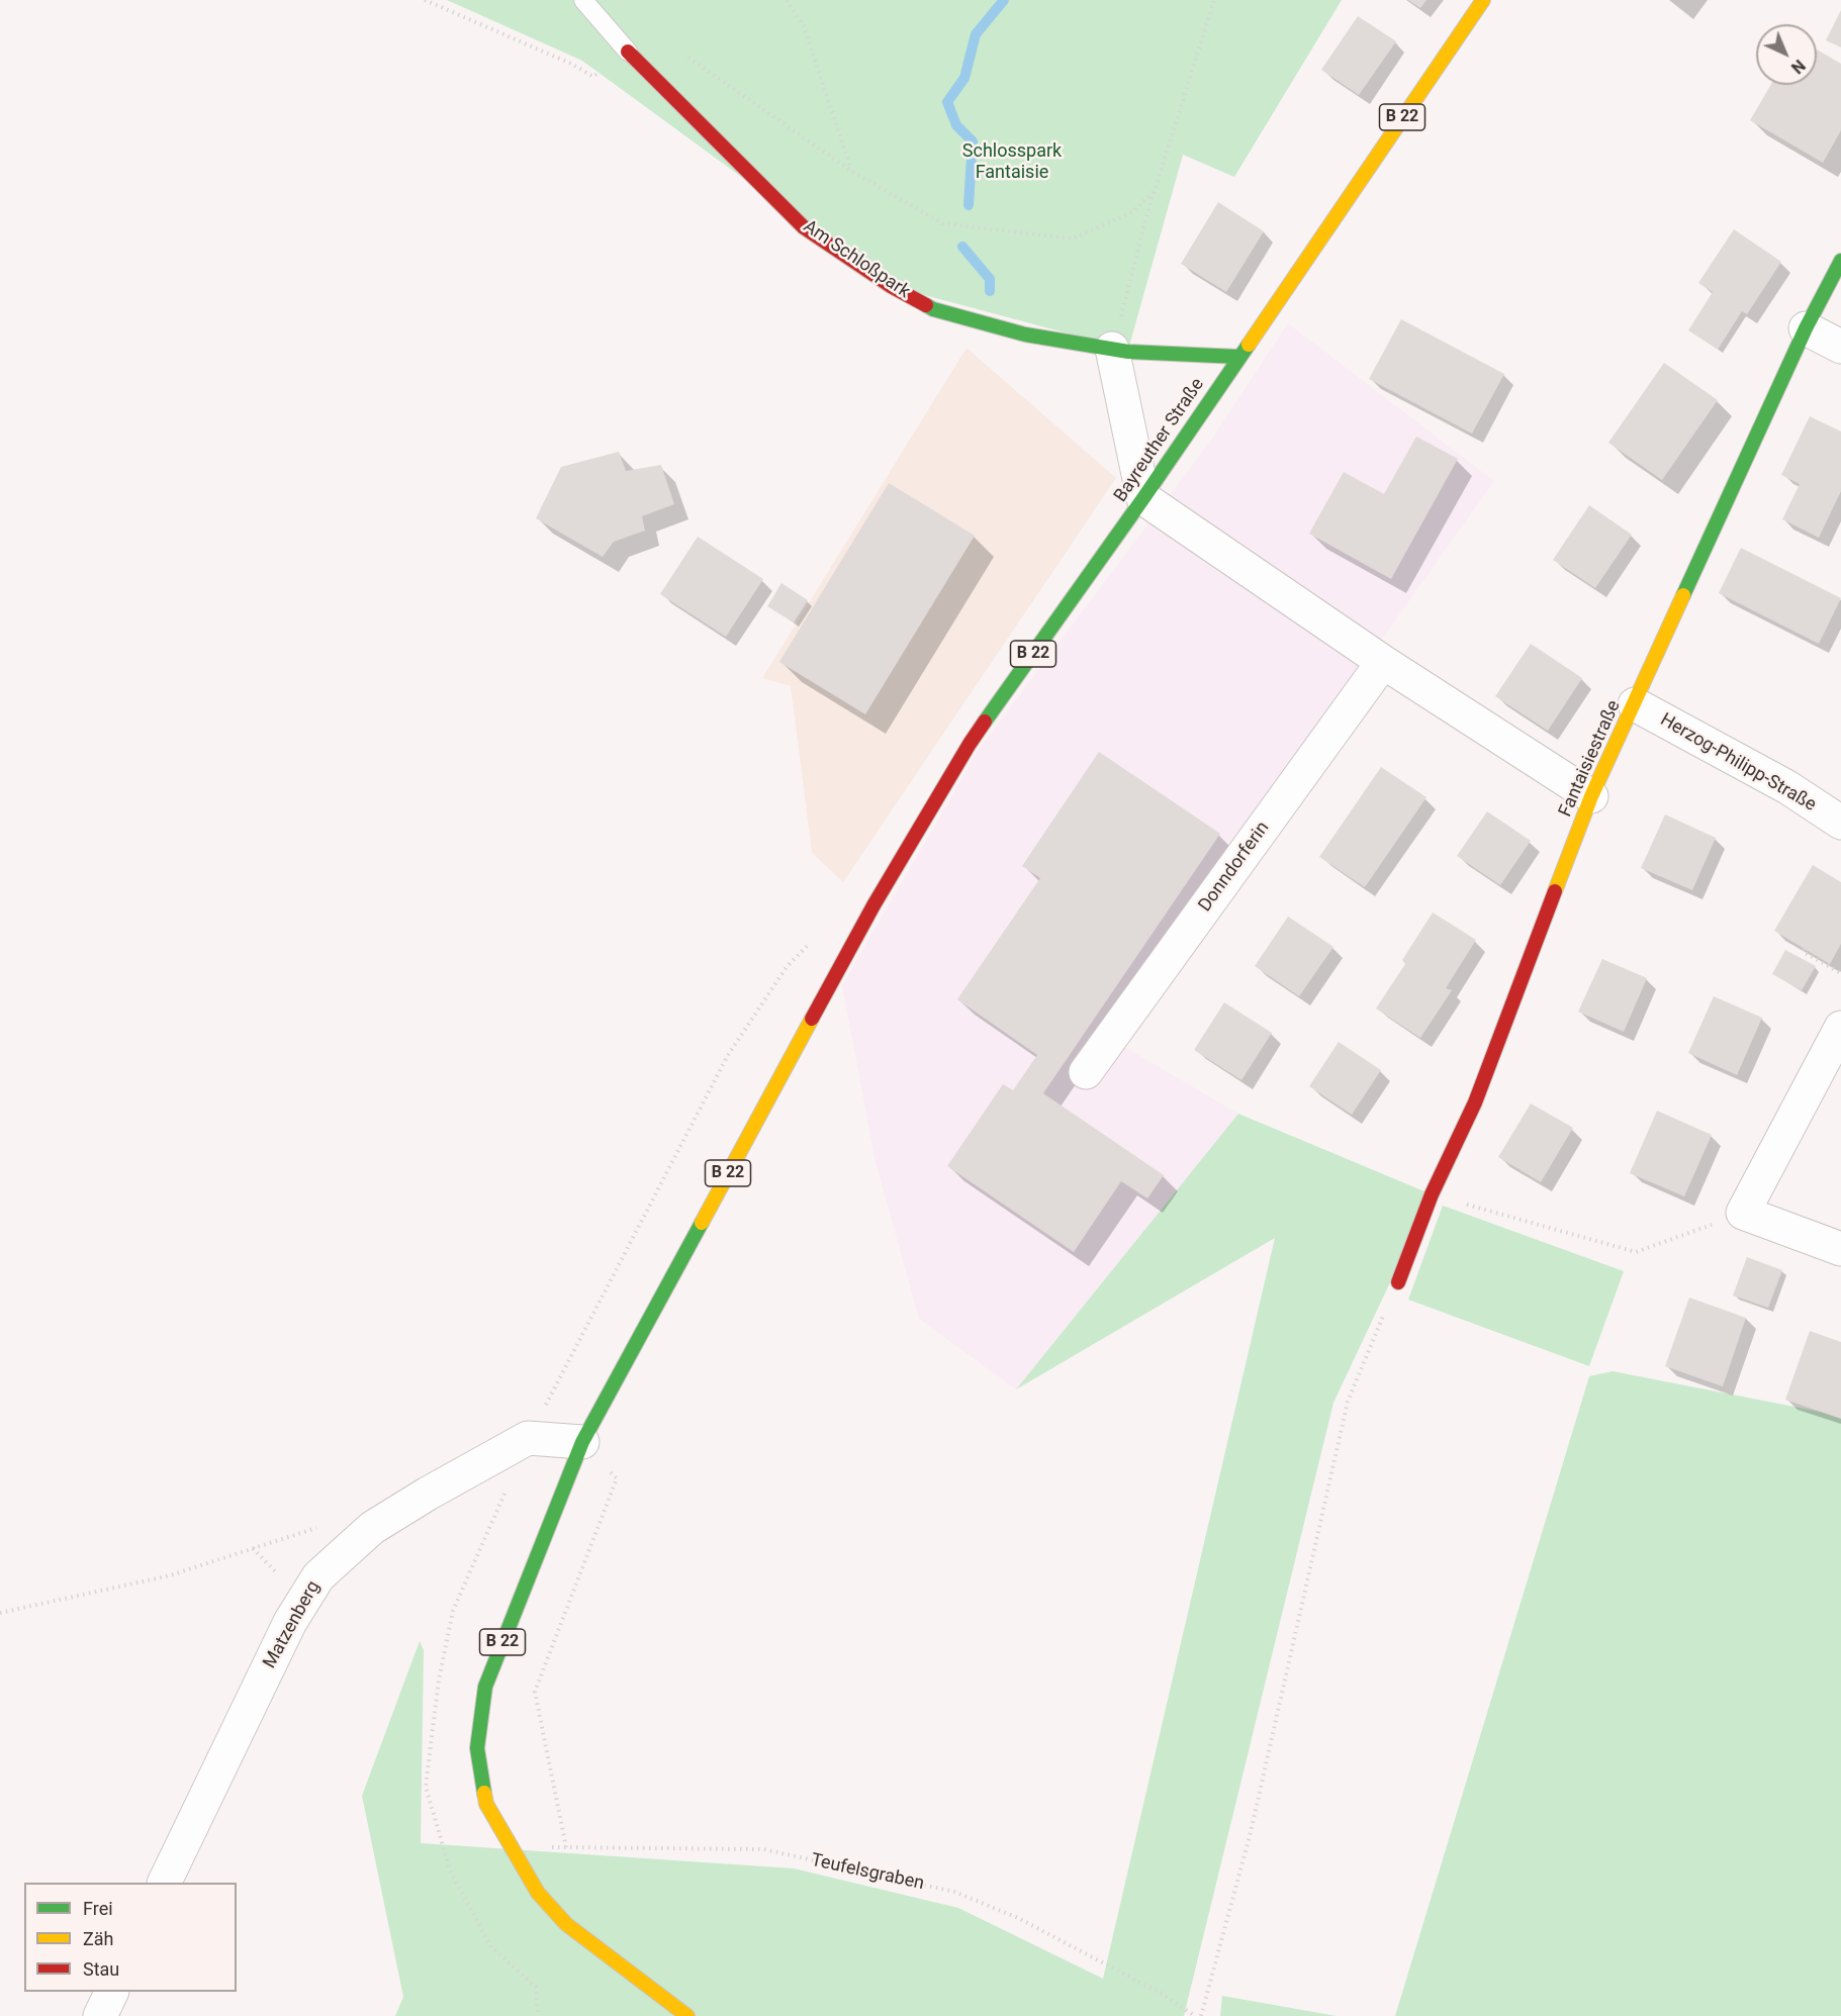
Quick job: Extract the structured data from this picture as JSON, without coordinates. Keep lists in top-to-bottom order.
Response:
{
  "streets": {
    "main road": [
      "B 22",
      "Am Schloßpark",
      "Bayreuther Straße",
      "Fantaisiestraße"
    ],
    "street": ["Herzog-Philipp-Straße", "Donndorferin", "Matzenberg"],
    "path": ["Teufelsgraben"]
  },
  "crossings": [
    ["B 22", "Bayreuther Straße"],
    ["B 22", "Matzenberg"],
    ["B 22", "Teufelsgraben"],
    ["Am Schloßpark", "Bayreuther Straße"],
    ["Bayreuther Straße", "Matzenberg"],
    ["Fantaisiestraße", "Herzog-Philipp-Straße"]
  ],
  "parks": ["Schlosspark Fantaisie"],
  "legend": ["Frei", "Zäh", "Stau"],
  "north": "bottom right"
}
